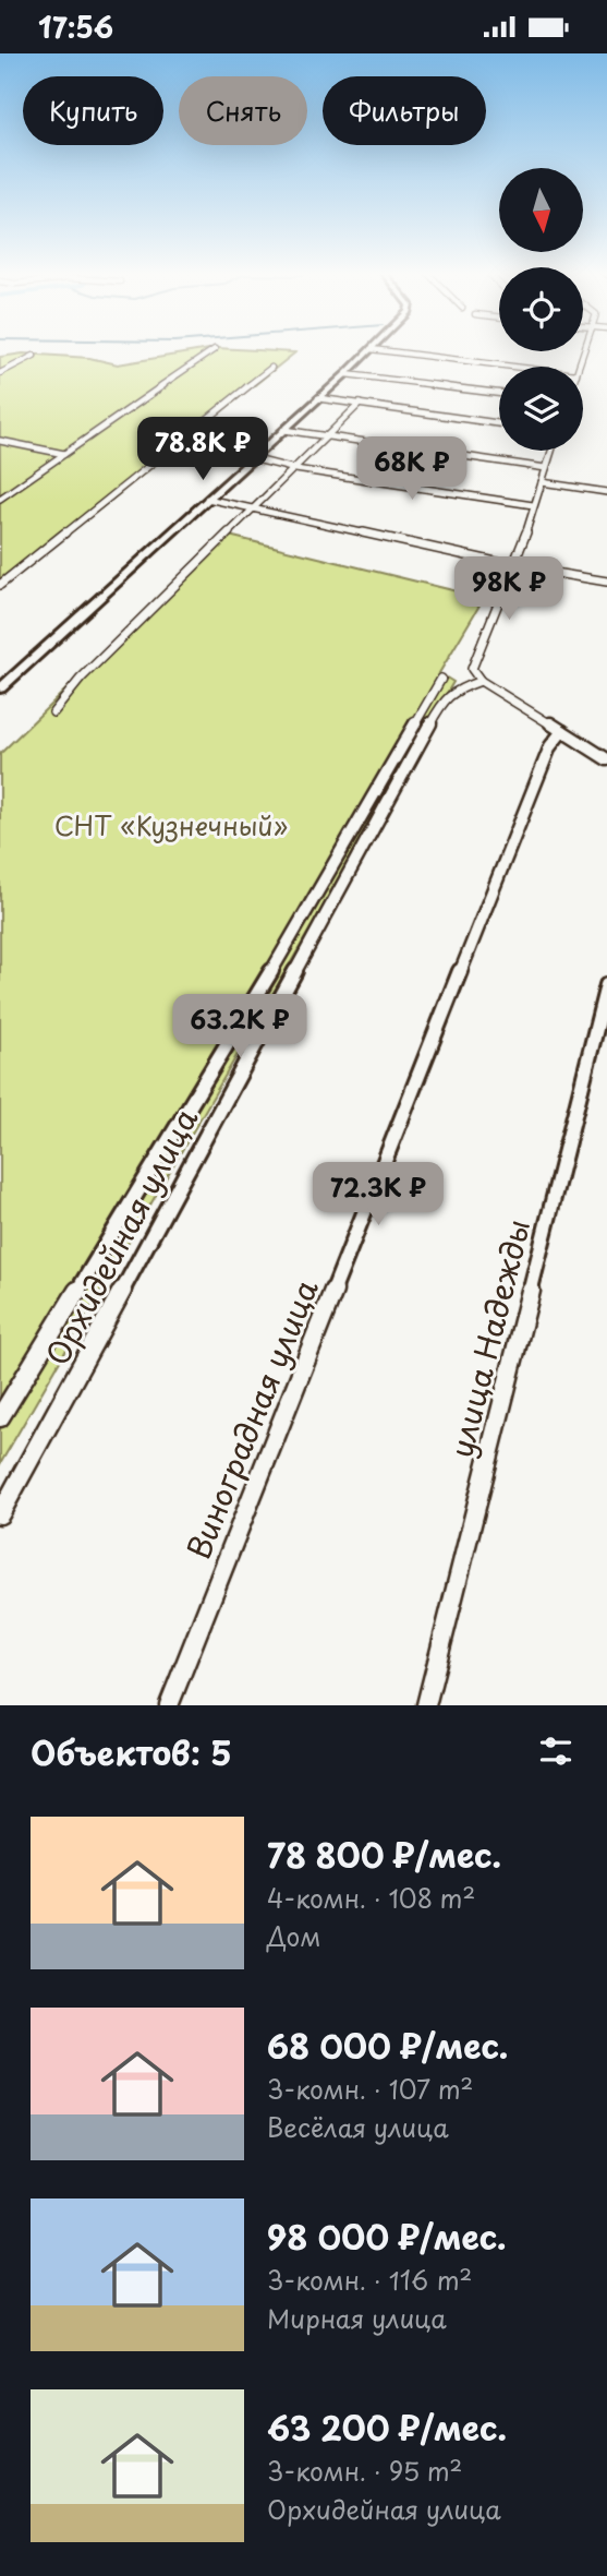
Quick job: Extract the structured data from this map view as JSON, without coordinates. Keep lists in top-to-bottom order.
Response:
{
  "streets": {
    "street": ["Орхидейная улица", "улица Надежды", "Виноградная улица"]
  },
  "parks": ["СНТ «Кузнечный»"],
  "north": "bottom",
  "page": {
    "status": "17:56",
    "chip": ["Купить", "Снять", "Фильтры"],
    "price": [
      "78.8K ₽",
      "68K ₽",
      "98K ₽",
      "63.2K ₽",
      "72.3K ₽"
    ],
    "heading": "Объектов: 5",
    "list": [
      {
        "name": "78 800 ₽/мес.",
        "note": "4-комн. · 108 m² · Дом"
      },
      {
        "name": "68 000 ₽/мес.",
        "note": "3-комн. · 107 m² · Весёлая улица"
      },
      {
        "name": "98 000 ₽/мес.",
        "note": "3-комн. · 116 m² · Мирная улица"
      },
      {
        "name": "63 200 ₽/мес.",
        "note": "3-комн. · 95 m² · Орхидейная улица"
      }
    ]
  }
}
